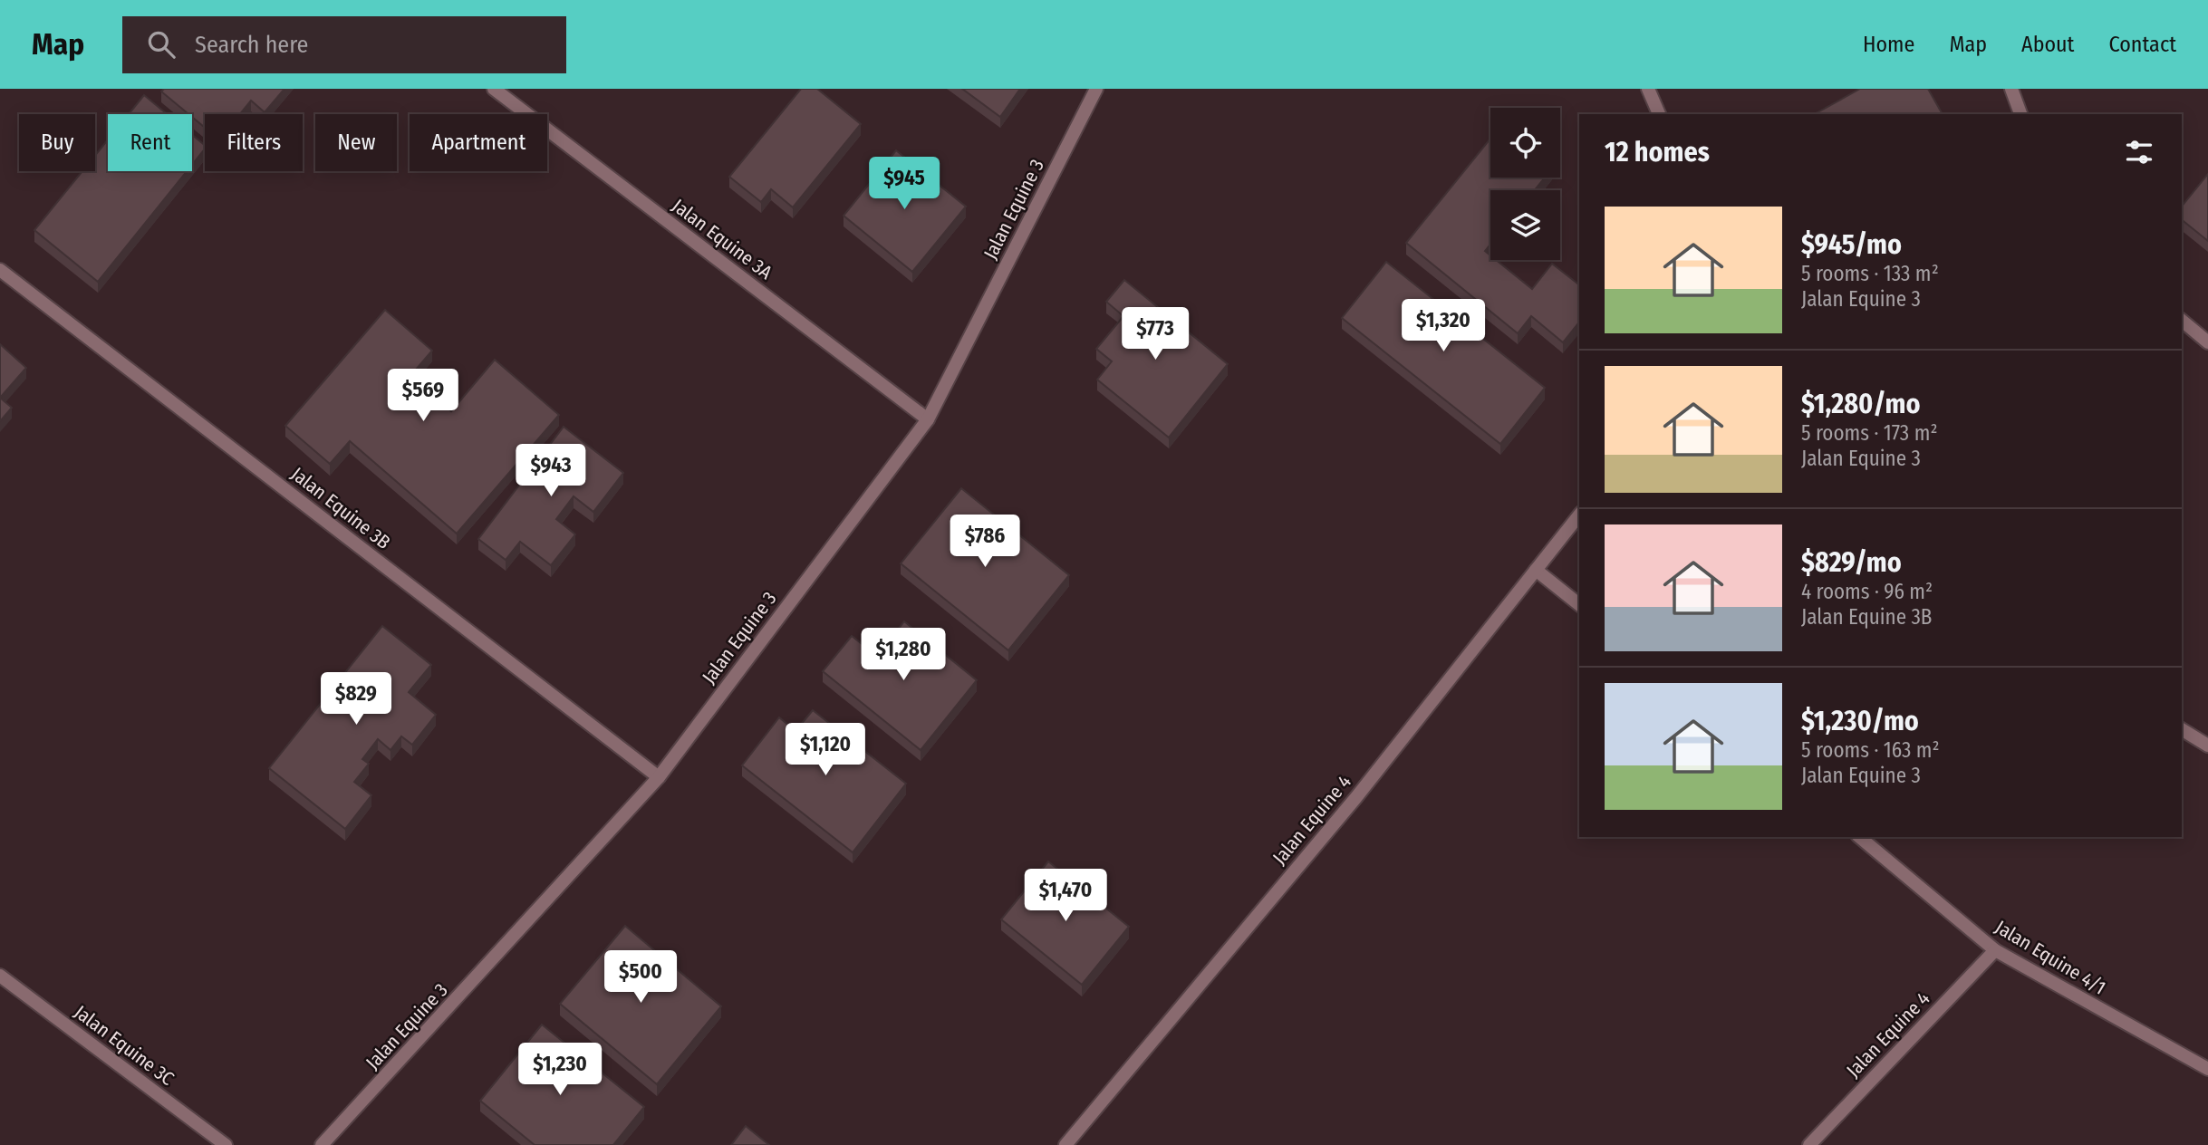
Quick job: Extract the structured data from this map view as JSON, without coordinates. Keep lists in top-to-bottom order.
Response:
{
  "streets": {
    "street": [
      "Jalan Equine 3",
      "Jalan Equine 3A",
      "Jalan Equine 3B",
      "Jalan Equine 4",
      "Jalan Equine 4/1",
      "Jalan Equine 3C"
    ]
  },
  "crossings": [
    ["Jalan Equine 3", "Jalan Equine 3A"],
    ["Jalan Equine 3", "Jalan Equine 3B"],
    ["Jalan Equine 4", "Jalan Equine 4/1"]
  ],
  "page": {
    "header": "Map",
    "search": "Search here",
    "nav": [
      "Home",
      "Map",
      "About",
      "Contact"
    ],
    "chip": [
      "Buy",
      "Rent",
      "Filters",
      "New",
      "Apartment"
    ],
    "heading": "12 homes",
    "price": [
      "$945",
      "$1,320",
      "$773",
      "$569",
      "$943",
      "$786",
      "$1,280",
      "$829",
      "$1,120",
      "$1,470",
      "$500",
      "$1,230"
    ],
    "list": [
      {
        "name": "$945/mo",
        "note": "5 rooms · 133 m² · Jalan Equine 3"
      },
      {
        "name": "$1,280/mo",
        "note": "5 rooms · 173 m² · Jalan Equine 3"
      },
      {
        "name": "$829/mo",
        "note": "4 rooms · 96 m² · Jalan Equine 3B"
      },
      {
        "name": "$1,230/mo",
        "note": "5 rooms · 163 m² · Jalan Equine 3"
      }
    ]
  }
}
